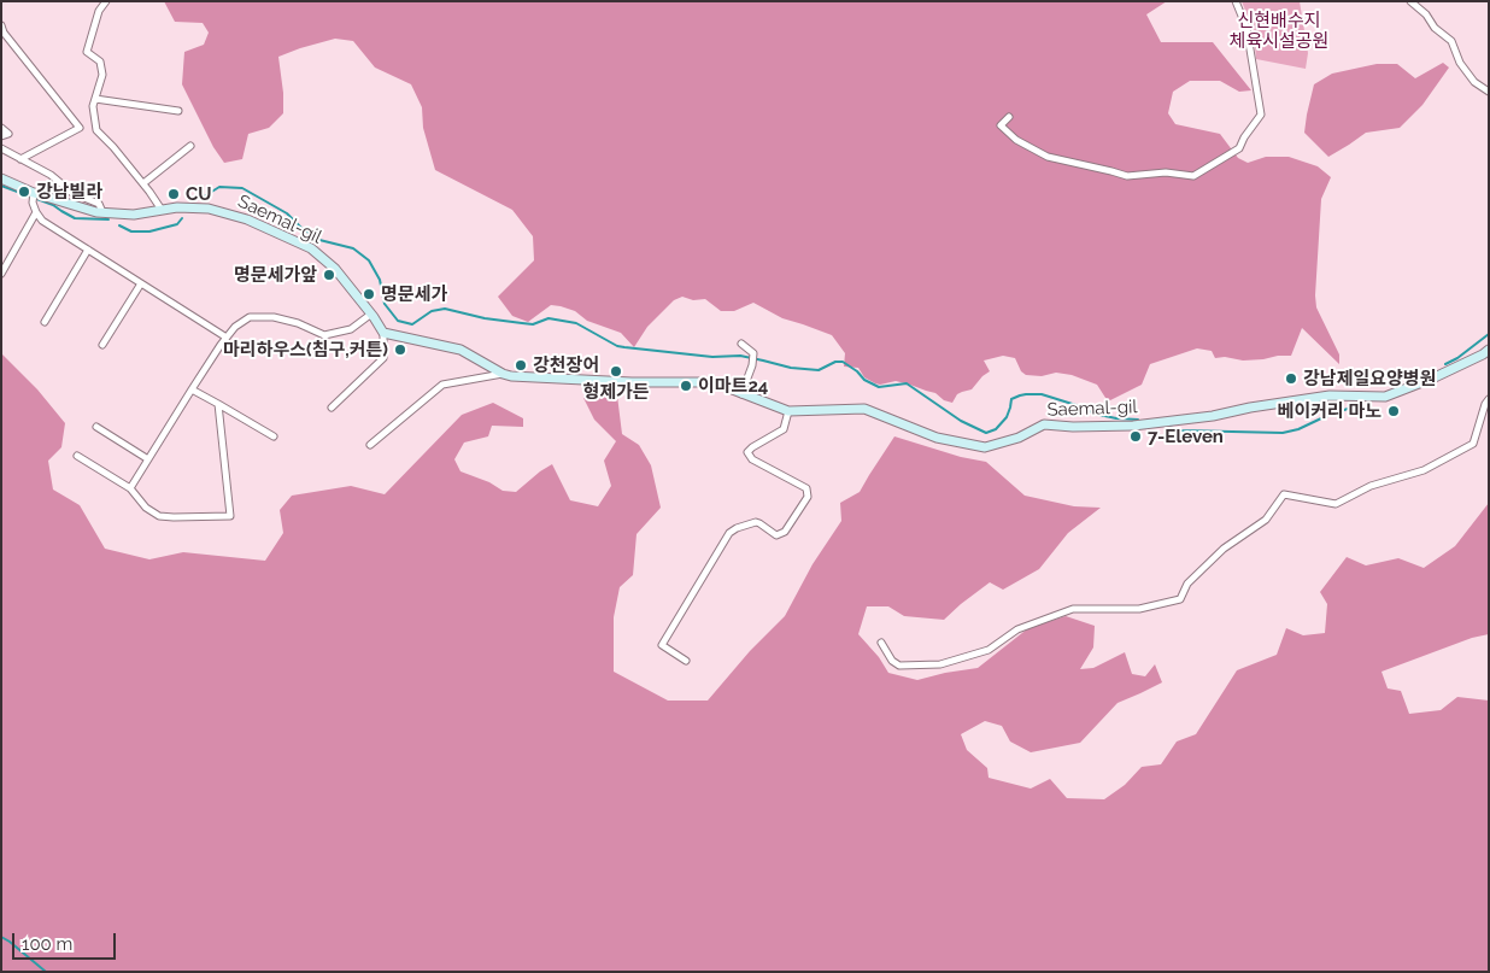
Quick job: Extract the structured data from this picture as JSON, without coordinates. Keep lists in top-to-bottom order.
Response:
{
  "streets": {
    "street": ["Saemal-gil"]
  },
  "parks": ["신현배수지 체육시설공원"],
  "places": [
    "강남빌라",
    "CU",
    "명문세가앞",
    "명문세가",
    "마리하우스(침구,커튼)",
    "강천장어",
    "형제가든",
    "강남제일요양병원",
    "이마트24",
    "베이커리 마노",
    "7-Eleven"
  ],
  "scale_bar": "100 m"
}
